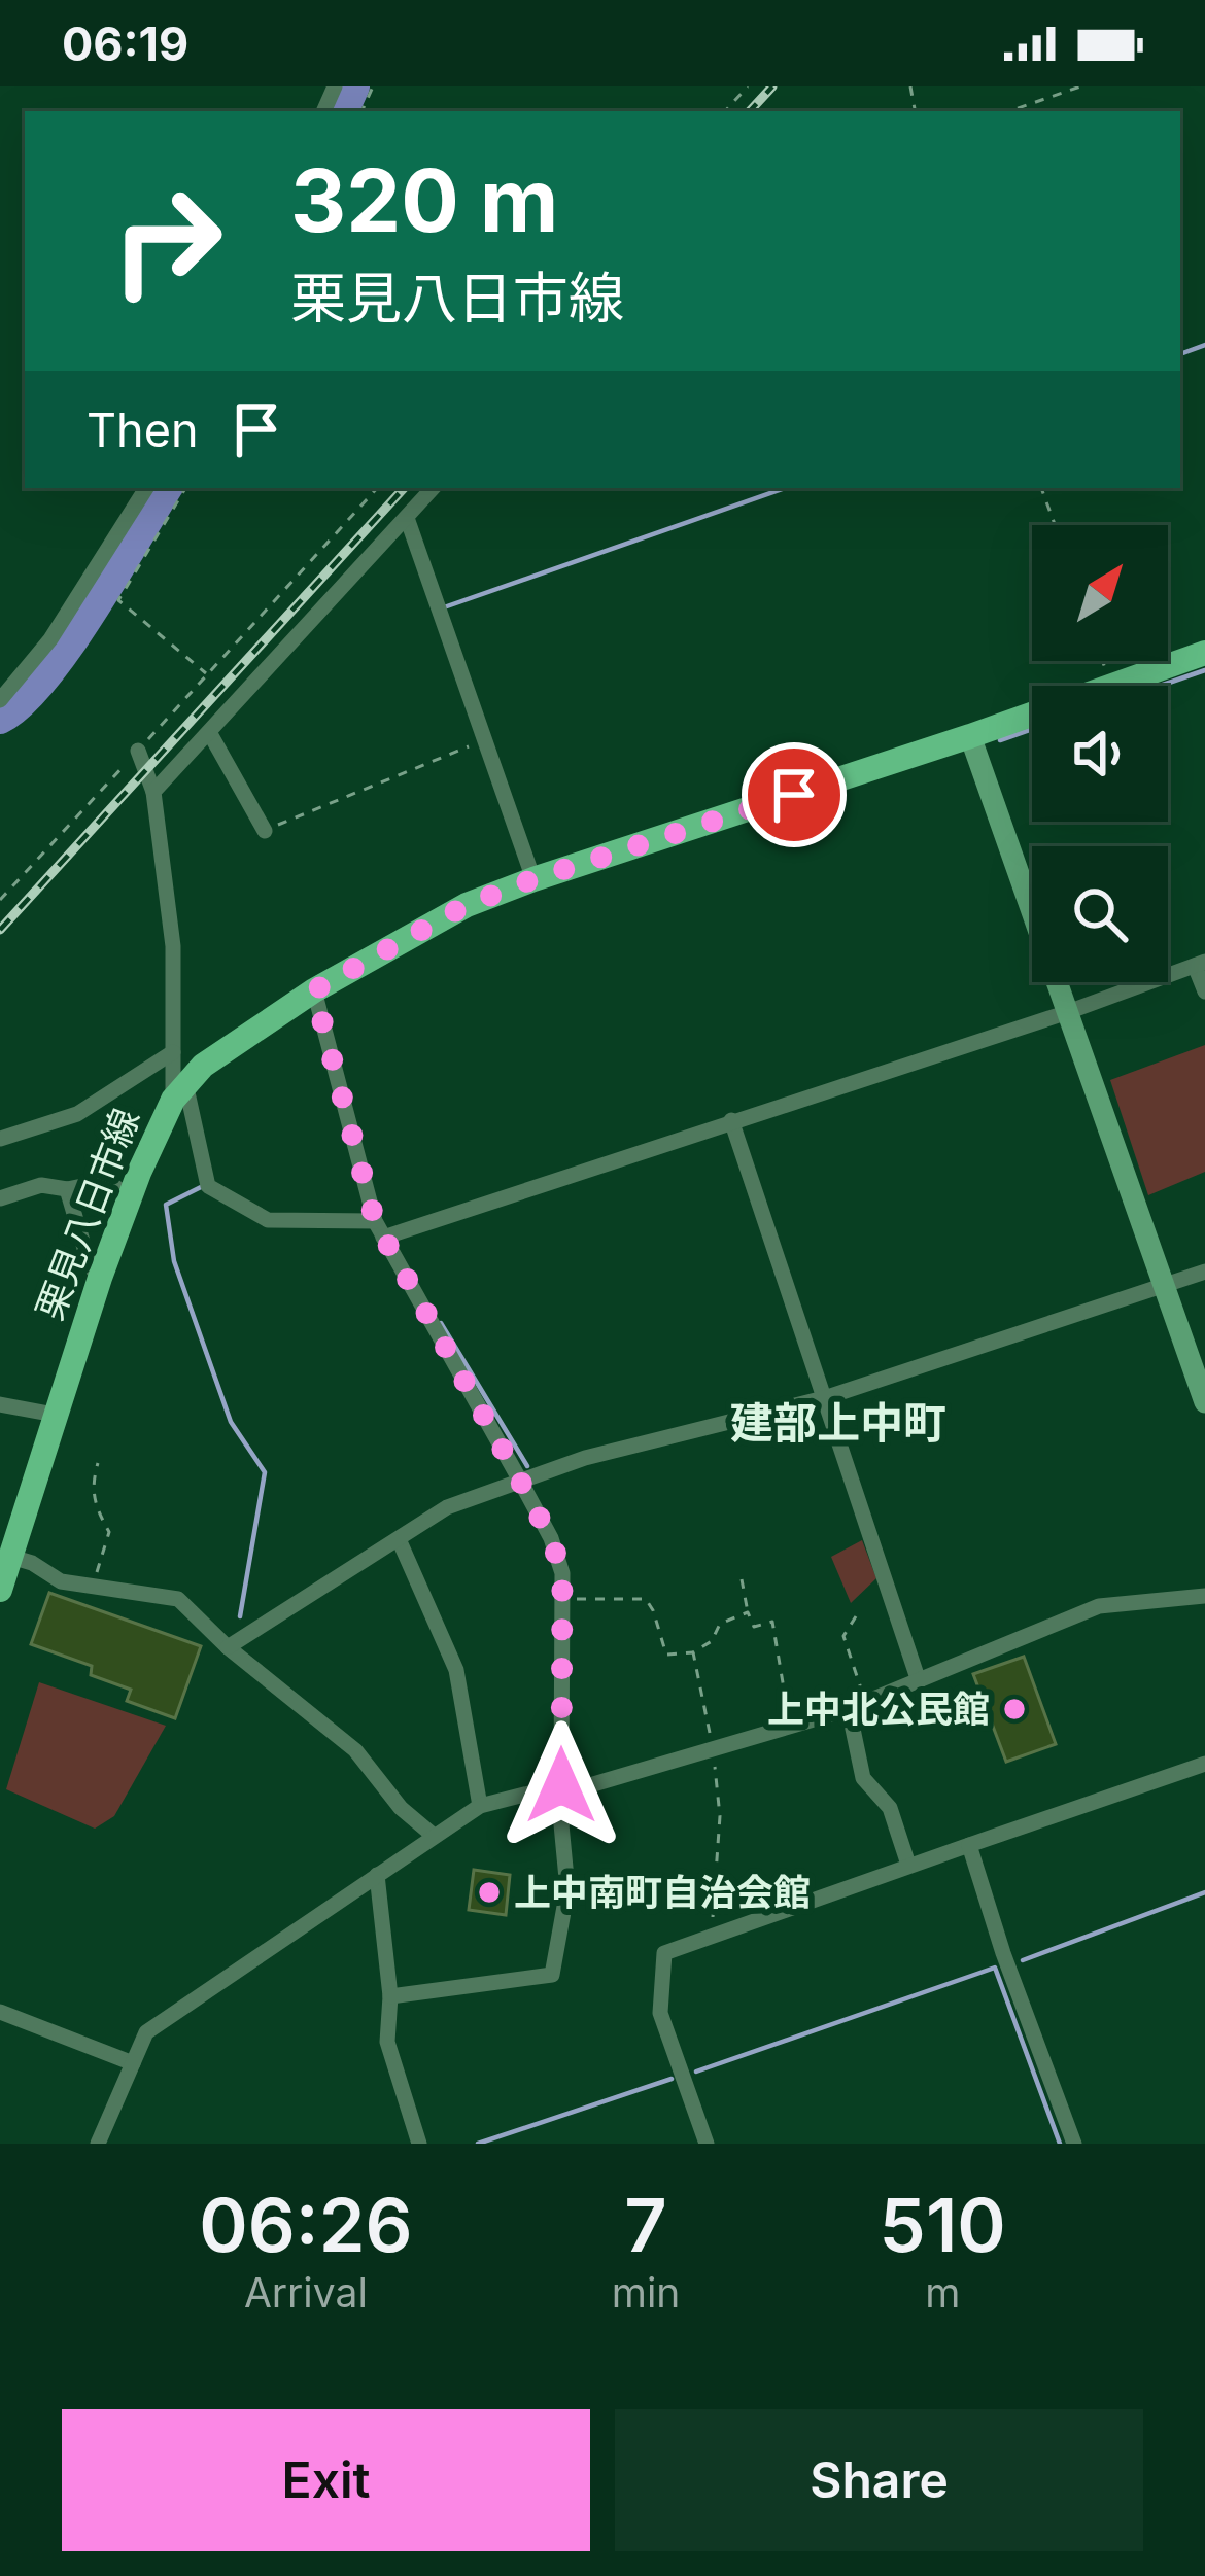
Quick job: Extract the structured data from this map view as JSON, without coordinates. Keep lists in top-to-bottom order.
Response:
{
  "streets": {
    "main road": ["栗見八日市線"]
  },
  "districts": ["建部上中町"],
  "places": ["上中北公民館", "上中南町自治会館"],
  "north": "top right",
  "page": {
    "status": "06:19",
    "turn": ["320 m", "栗見八日市線"],
    "then": "Then",
    "eta": [
      "06:26",
      "Arrival",
      "7",
      "min",
      "510",
      "m"
    ],
    "buttons": ["Exit", "Share"]
  }
}
